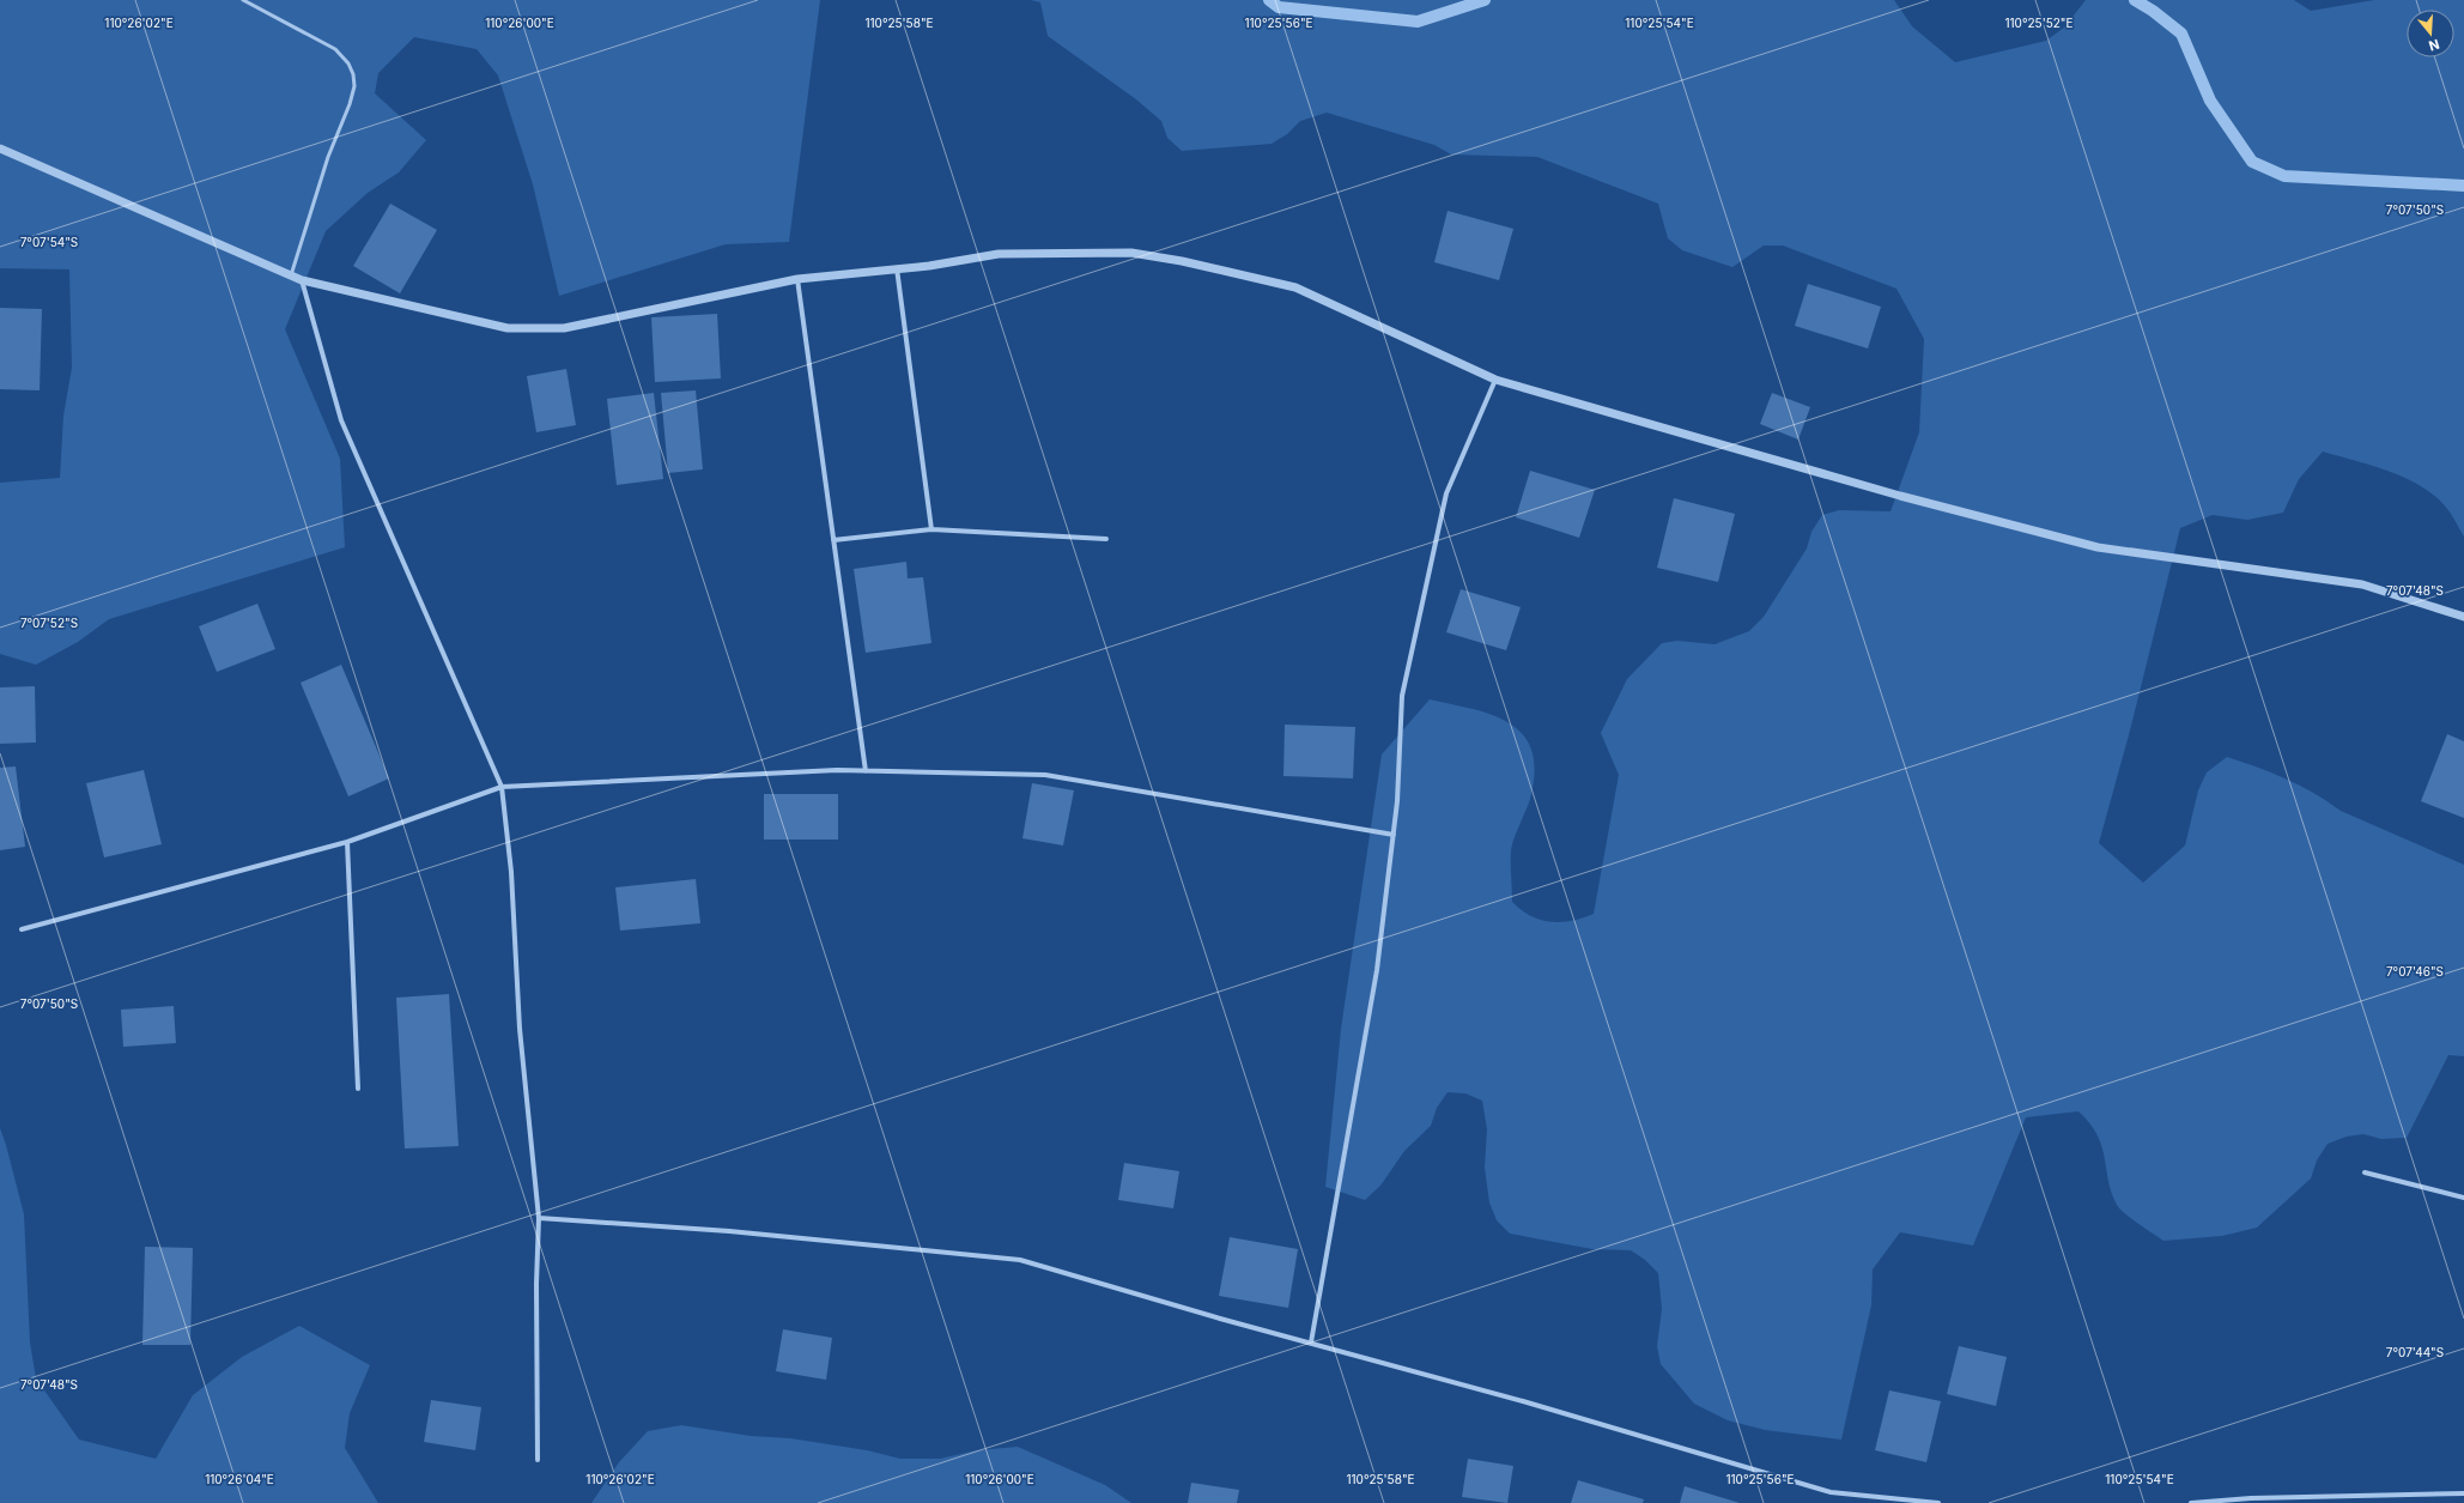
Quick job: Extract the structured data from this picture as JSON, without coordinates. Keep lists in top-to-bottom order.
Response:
{
  "north": "bottom",
  "coordinates": [
    "110°26'02\"E",
    "110°26'00\"E",
    "110°25'58\"E",
    "110°25'56\"E",
    "110°25'54\"E",
    "110°25'52\"E",
    "7°07'50\"S",
    "7°07'54\"S",
    "7°07'48\"S",
    "7°07'52\"S",
    "7°07'46\"S",
    "7°07'44\"S",
    "110°26'04\"E"
  ]
}
